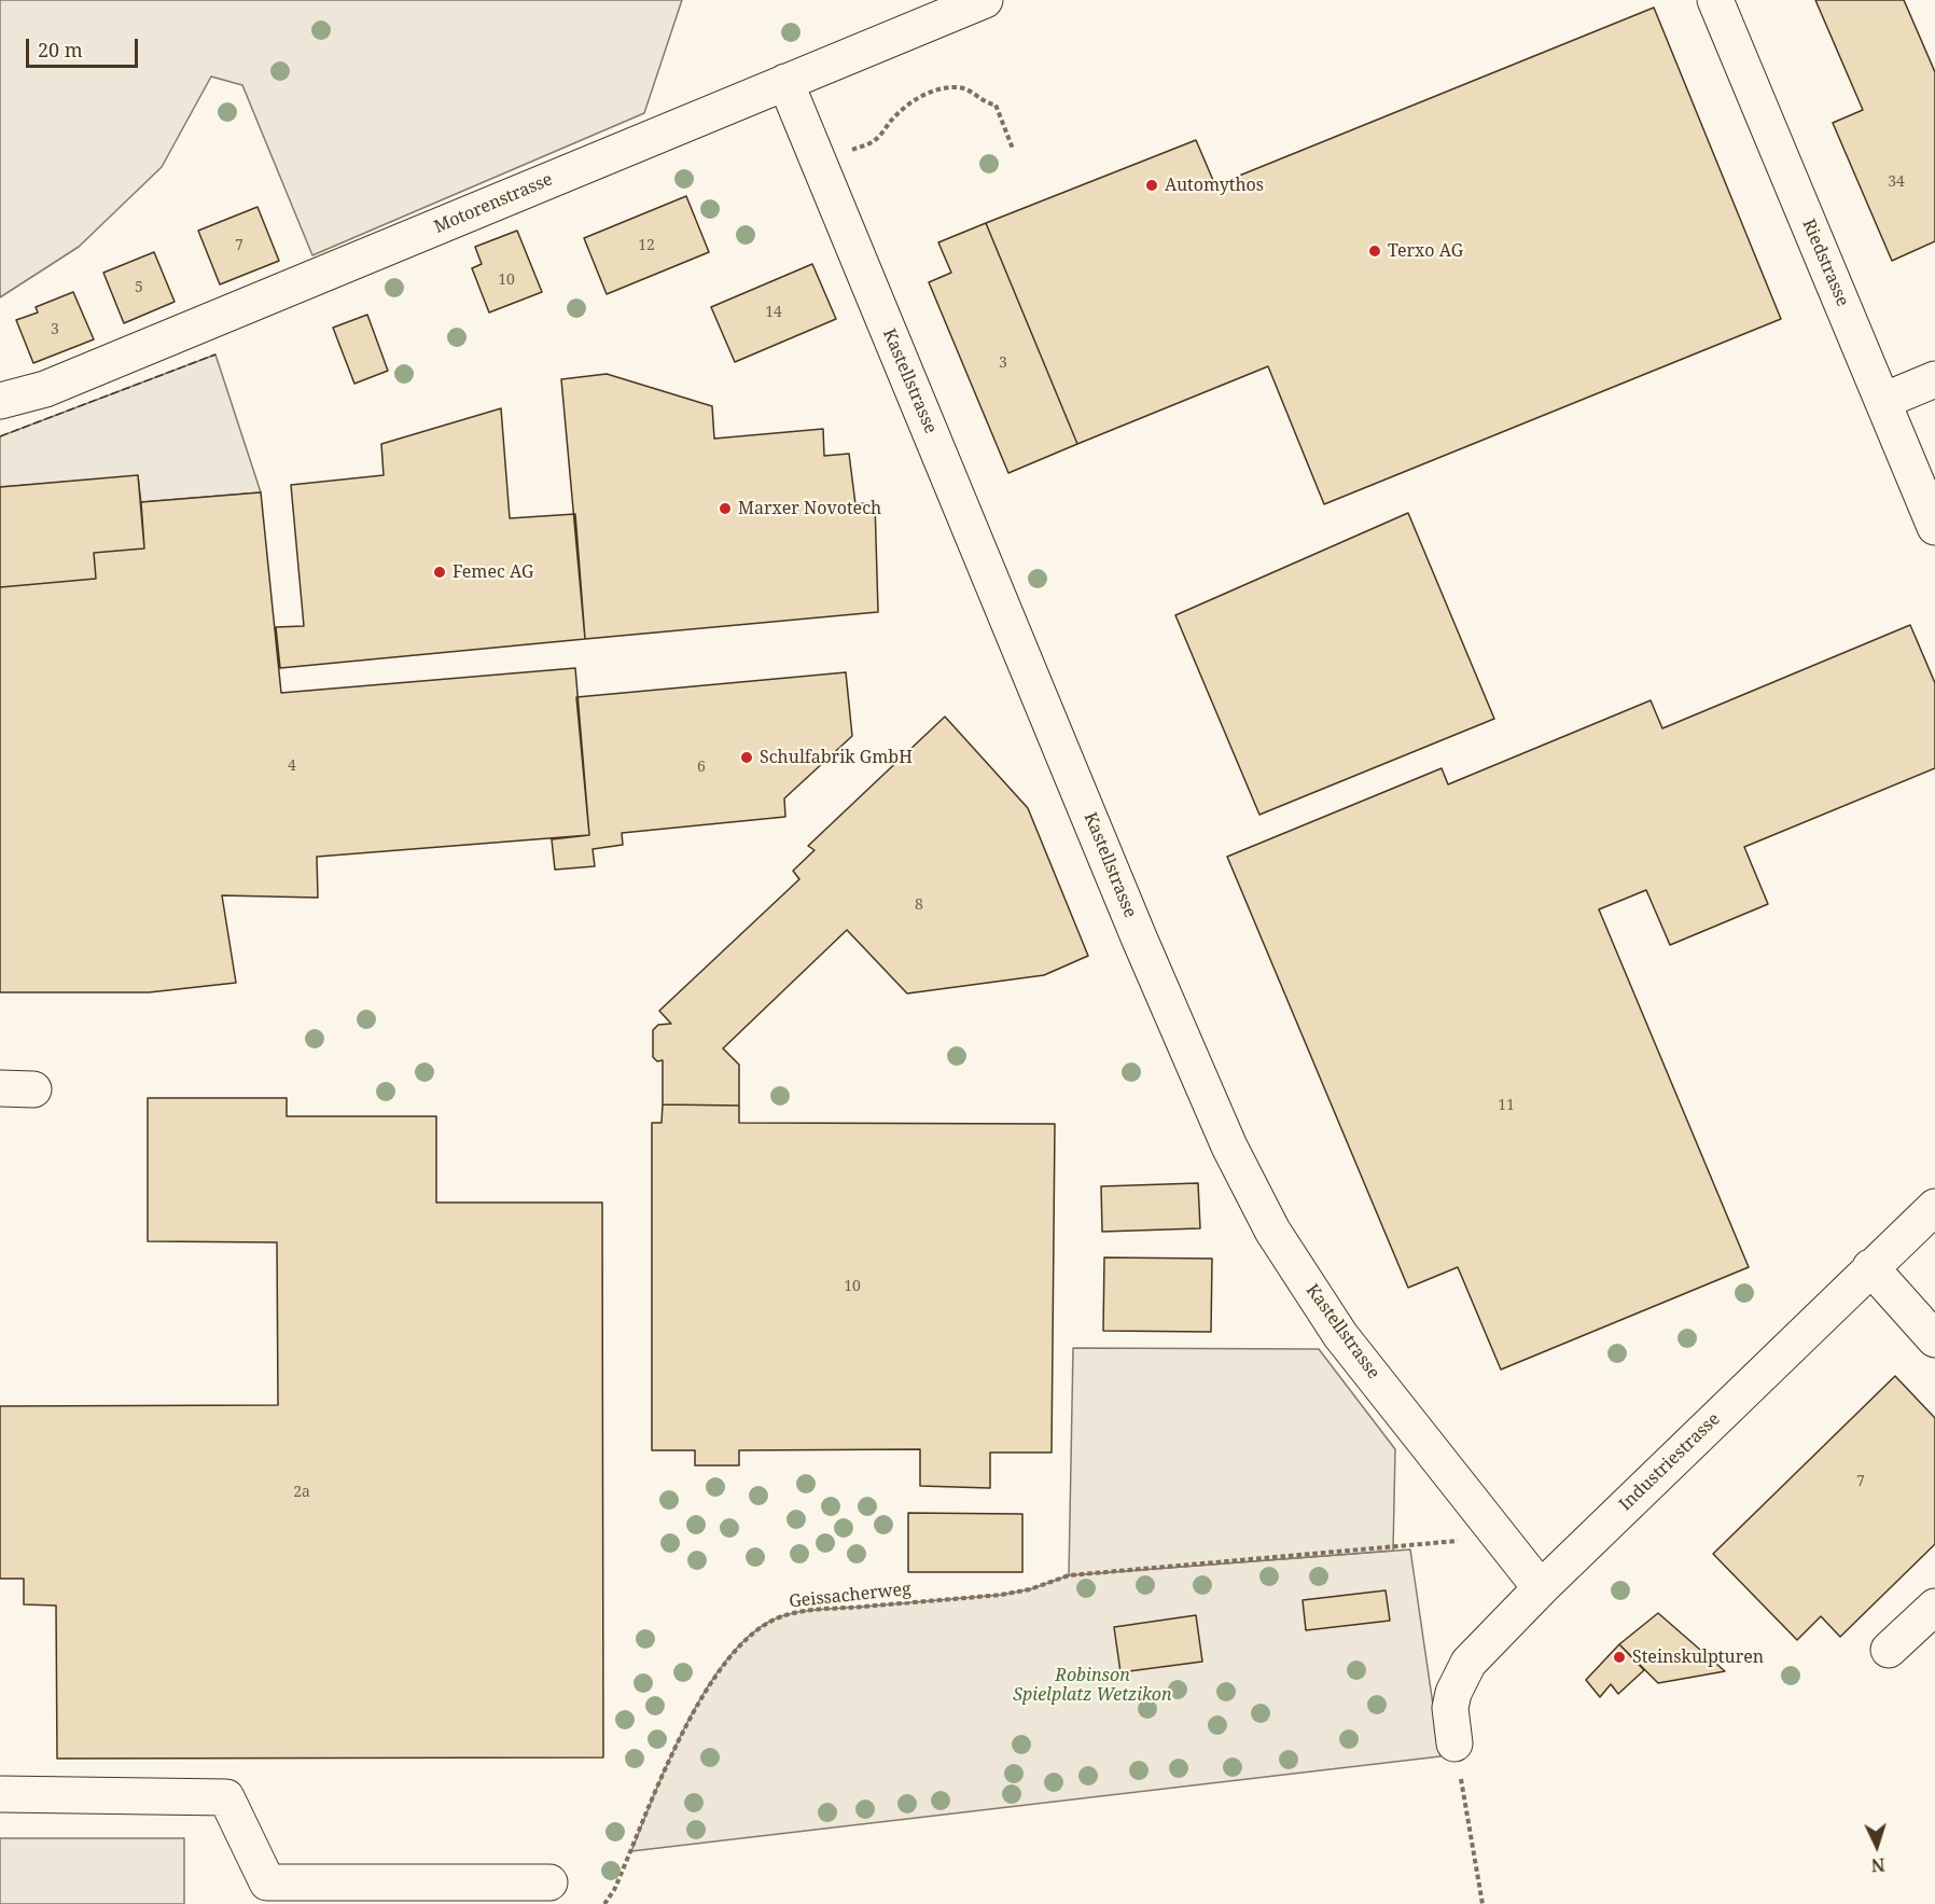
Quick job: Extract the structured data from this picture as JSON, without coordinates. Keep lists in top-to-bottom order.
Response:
{
  "streets": {
    "street": [
      "Motorenstrasse",
      "Riedstrasse",
      "Kastellstrasse",
      "Industriestrasse"
    ],
    "path": ["Geissacherweg"]
  },
  "crossings": [
    ["Motorenstrasse", "Kastellstrasse"],
    ["Kastellstrasse", "Industriestrasse"]
  ],
  "parks": ["Robinson Spielplatz Wetzikon"],
  "places": [
    "Automythos",
    "Terxo AG",
    "Marxer Novotech",
    "Femec AG",
    "Schulfabrik GmbH",
    "Steinskulpturen"
  ],
  "house_numbers": [
    "34",
    "7",
    "12",
    "10",
    "5",
    "14",
    "3",
    "3",
    "4",
    "6",
    "8",
    "11",
    "10",
    "7",
    "2a"
  ],
  "scale_bar": "20 m",
  "north": "bottom"
}
